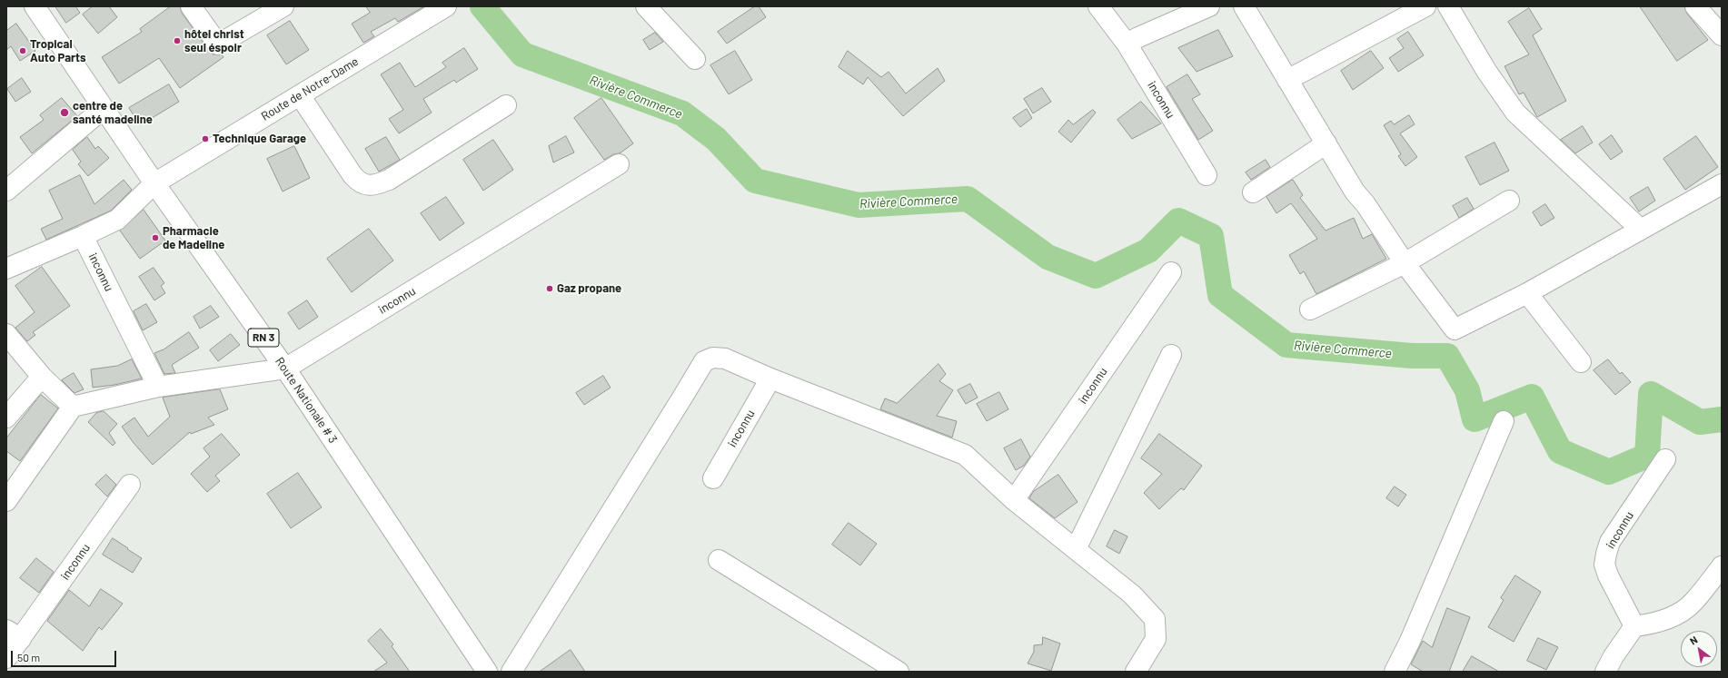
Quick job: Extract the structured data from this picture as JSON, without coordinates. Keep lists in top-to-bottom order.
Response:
{
  "streets": {
    "street": [
      "Route de Notre-Dame",
      "inconnu",
      "RN 3",
      "Route Nationale # 3"
    ]
  },
  "crossings": [
    ["Route de Notre-Dame", "inconnu"],
    ["Route de Notre-Dame", "Route Nationale # 3"],
    ["inconnu", "Route Nationale # 3"]
  ],
  "water": ["Rivière Commerce"],
  "places": [
    "hôtel christ seul éspoir",
    "Tropical Auto Parts",
    "centre de santé madeline",
    "Technique Garage",
    "Pharmacie de Madeline",
    "Gaz propane"
  ],
  "scale_bar": "50 m",
  "north": "top left"
}
